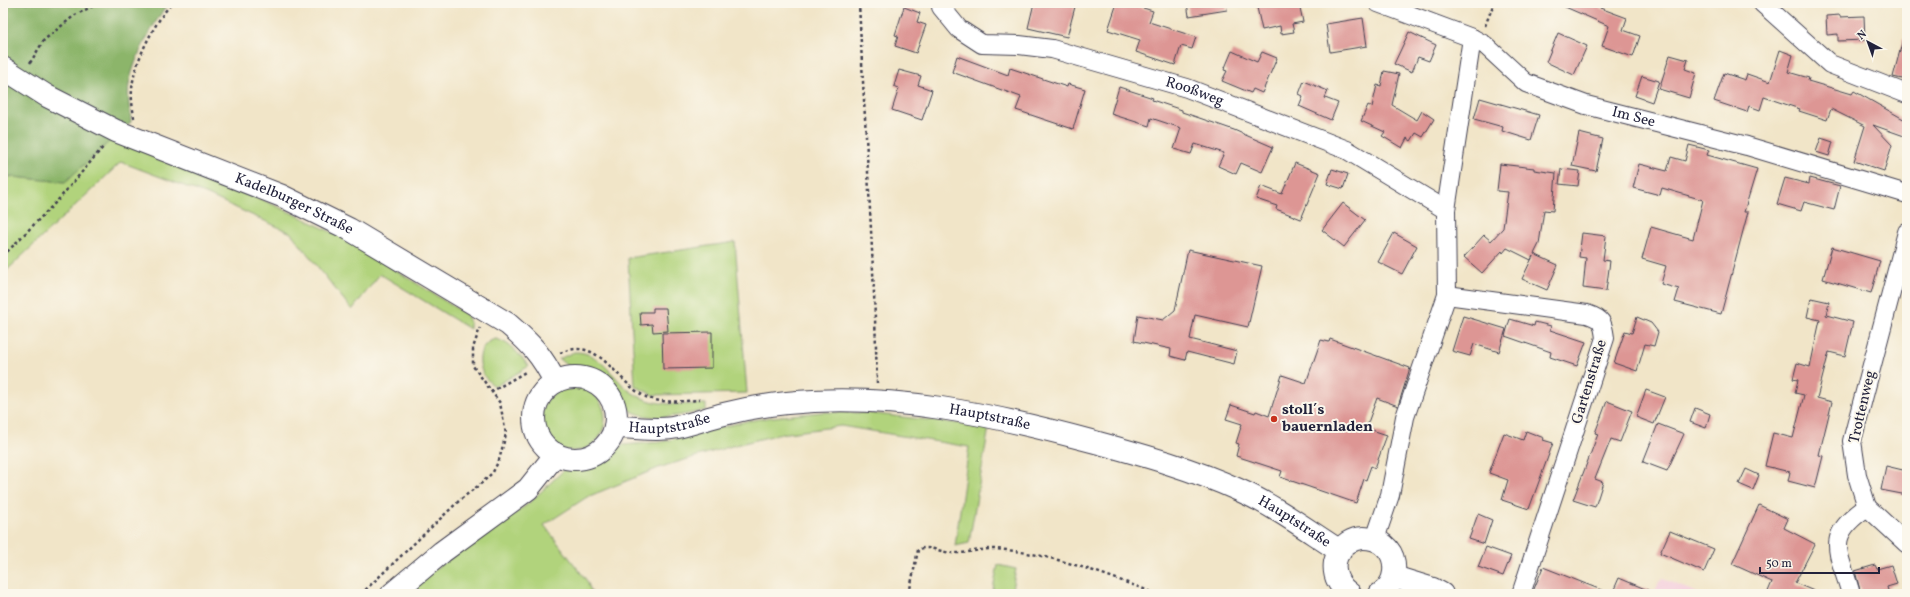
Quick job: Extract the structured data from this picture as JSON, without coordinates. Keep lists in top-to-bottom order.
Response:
{
  "streets": {
    "main road": ["Kadelburger Straße", "Hauptstraße"],
    "street": [
      "Rooßweg",
      "Im See",
      "Gartenstraße",
      "Trottenweg"
    ]
  },
  "crossings": [
    ["Kadelburger Straße", "Hauptstraße"]
  ],
  "places": ["stoll´s bauernladen"],
  "scale_bar": "50 m",
  "north": "top left"
}
